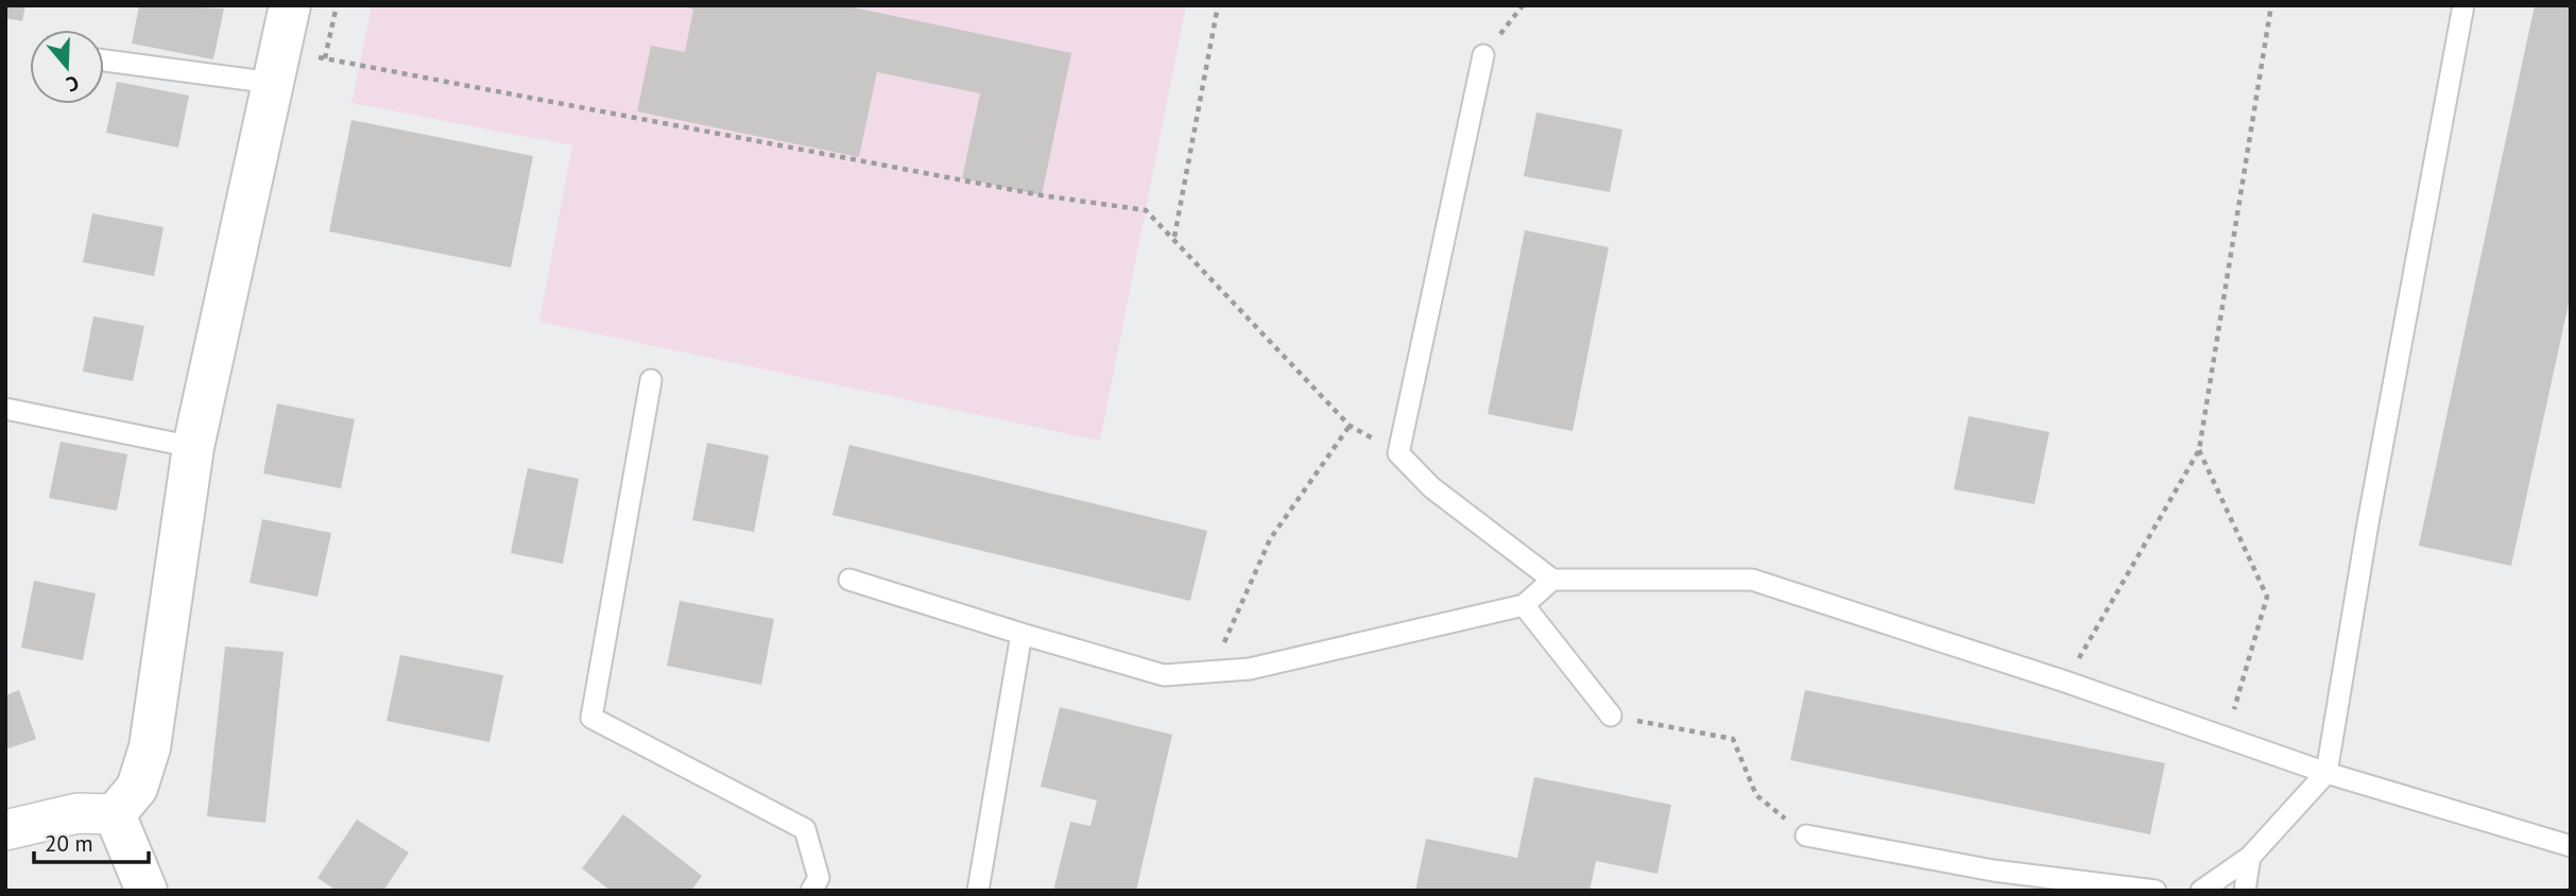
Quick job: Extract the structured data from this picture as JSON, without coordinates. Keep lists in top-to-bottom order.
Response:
{
  "scale_bar": "20 m",
  "north": "bottom"
}
